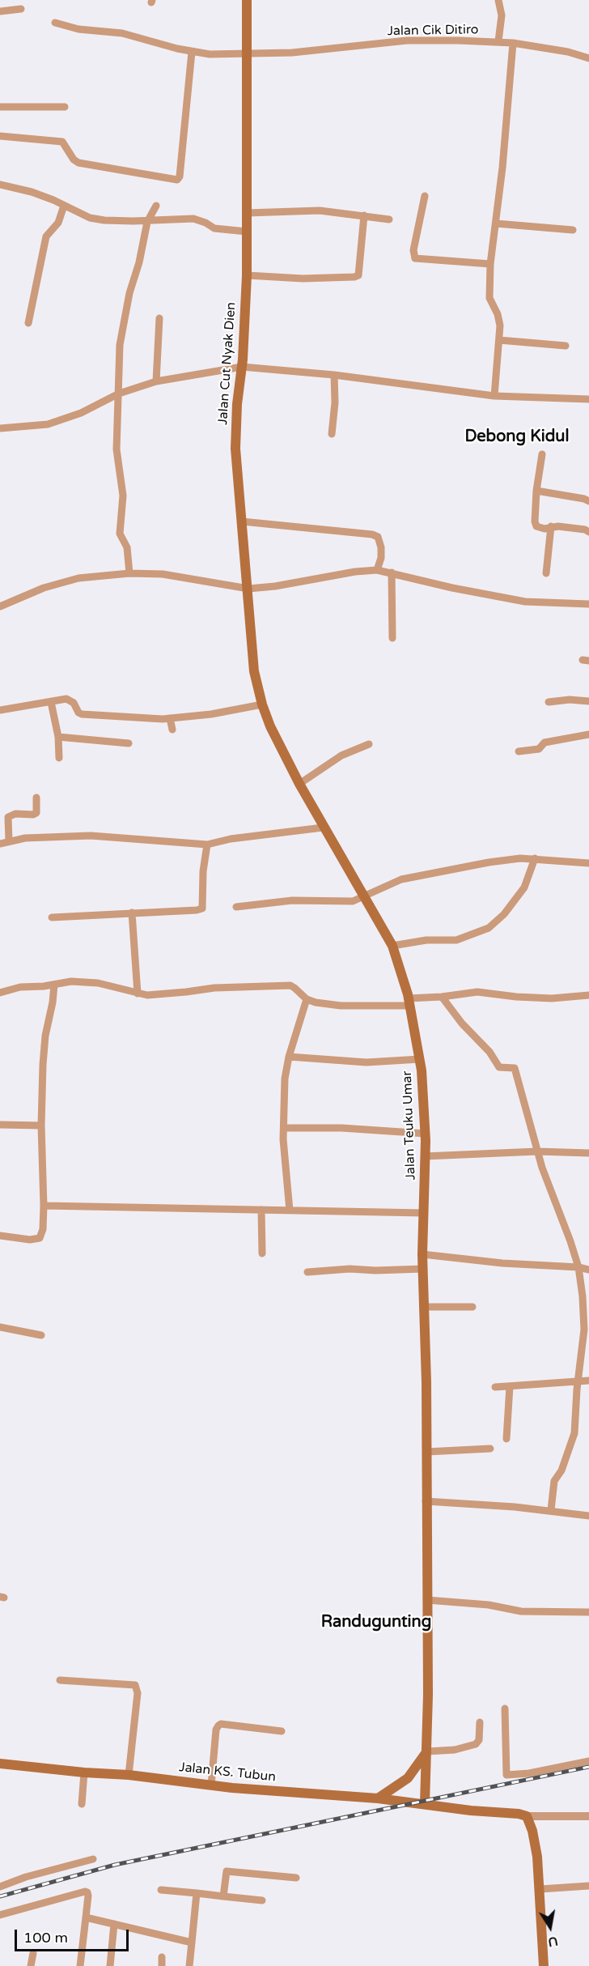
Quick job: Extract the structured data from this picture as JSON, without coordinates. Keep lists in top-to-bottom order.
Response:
{
  "streets": {
    "main road": ["Jalan Cut Nyak Dien", "Jalan Teuku Umar", "Jalan KS. Tubun"],
    "street": ["Jalan Cik Ditiro"]
  },
  "crossings": [
    ["Jalan Cik Ditiro", "Jalan Cut Nyak Dien"],
    ["Jalan Cut Nyak Dien", "Jalan Teuku Umar"],
    ["Jalan Teuku Umar", "Jalan KS. Tubun"]
  ],
  "districts": ["Debong Kidul", "Randugunting"],
  "scale_bar": "100 m",
  "north": "bottom"
}
